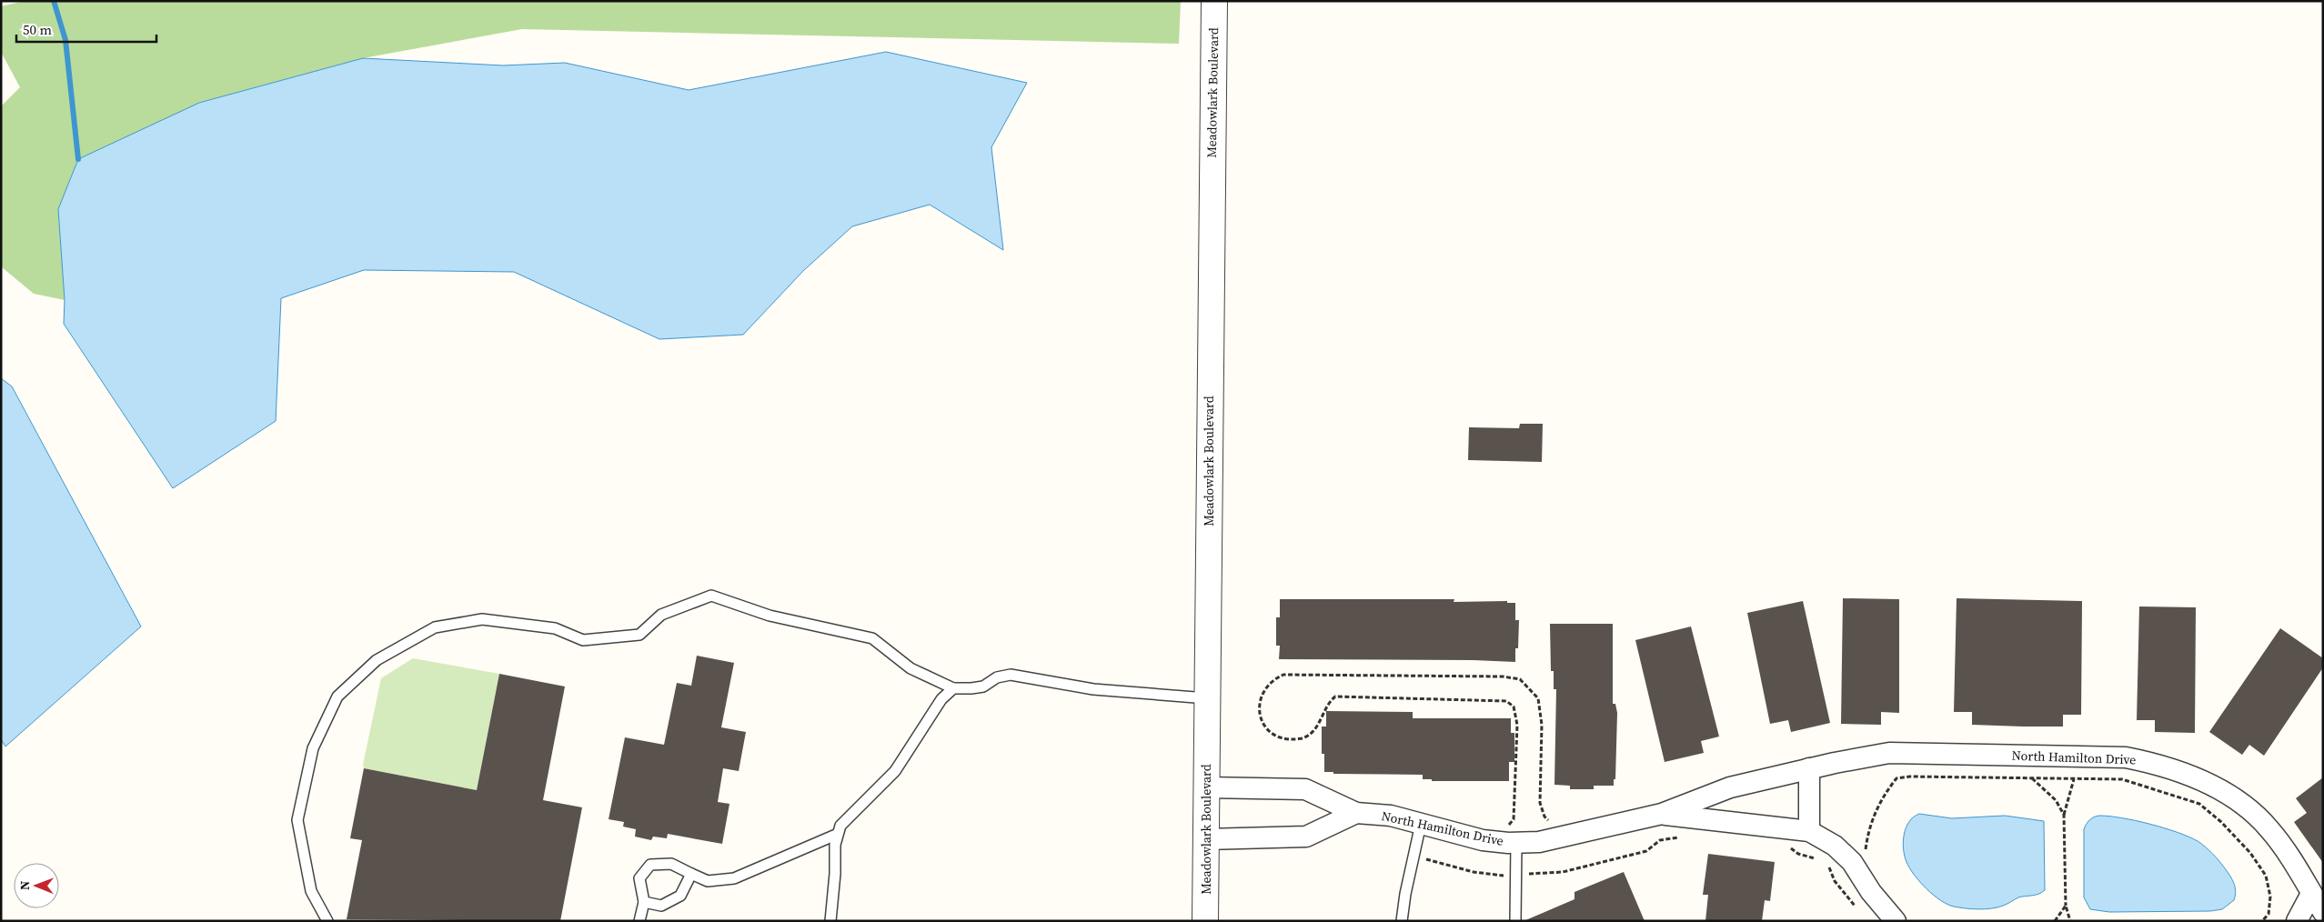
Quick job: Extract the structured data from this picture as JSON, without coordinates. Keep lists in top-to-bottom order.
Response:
{
  "streets": {
    "street": ["Meadowlark Boulevard", "North Hamilton Drive"]
  },
  "crossings": [
    ["Meadowlark Boulevard", "North Hamilton Drive"]
  ],
  "scale_bar": "50 m",
  "north": "left"
}
